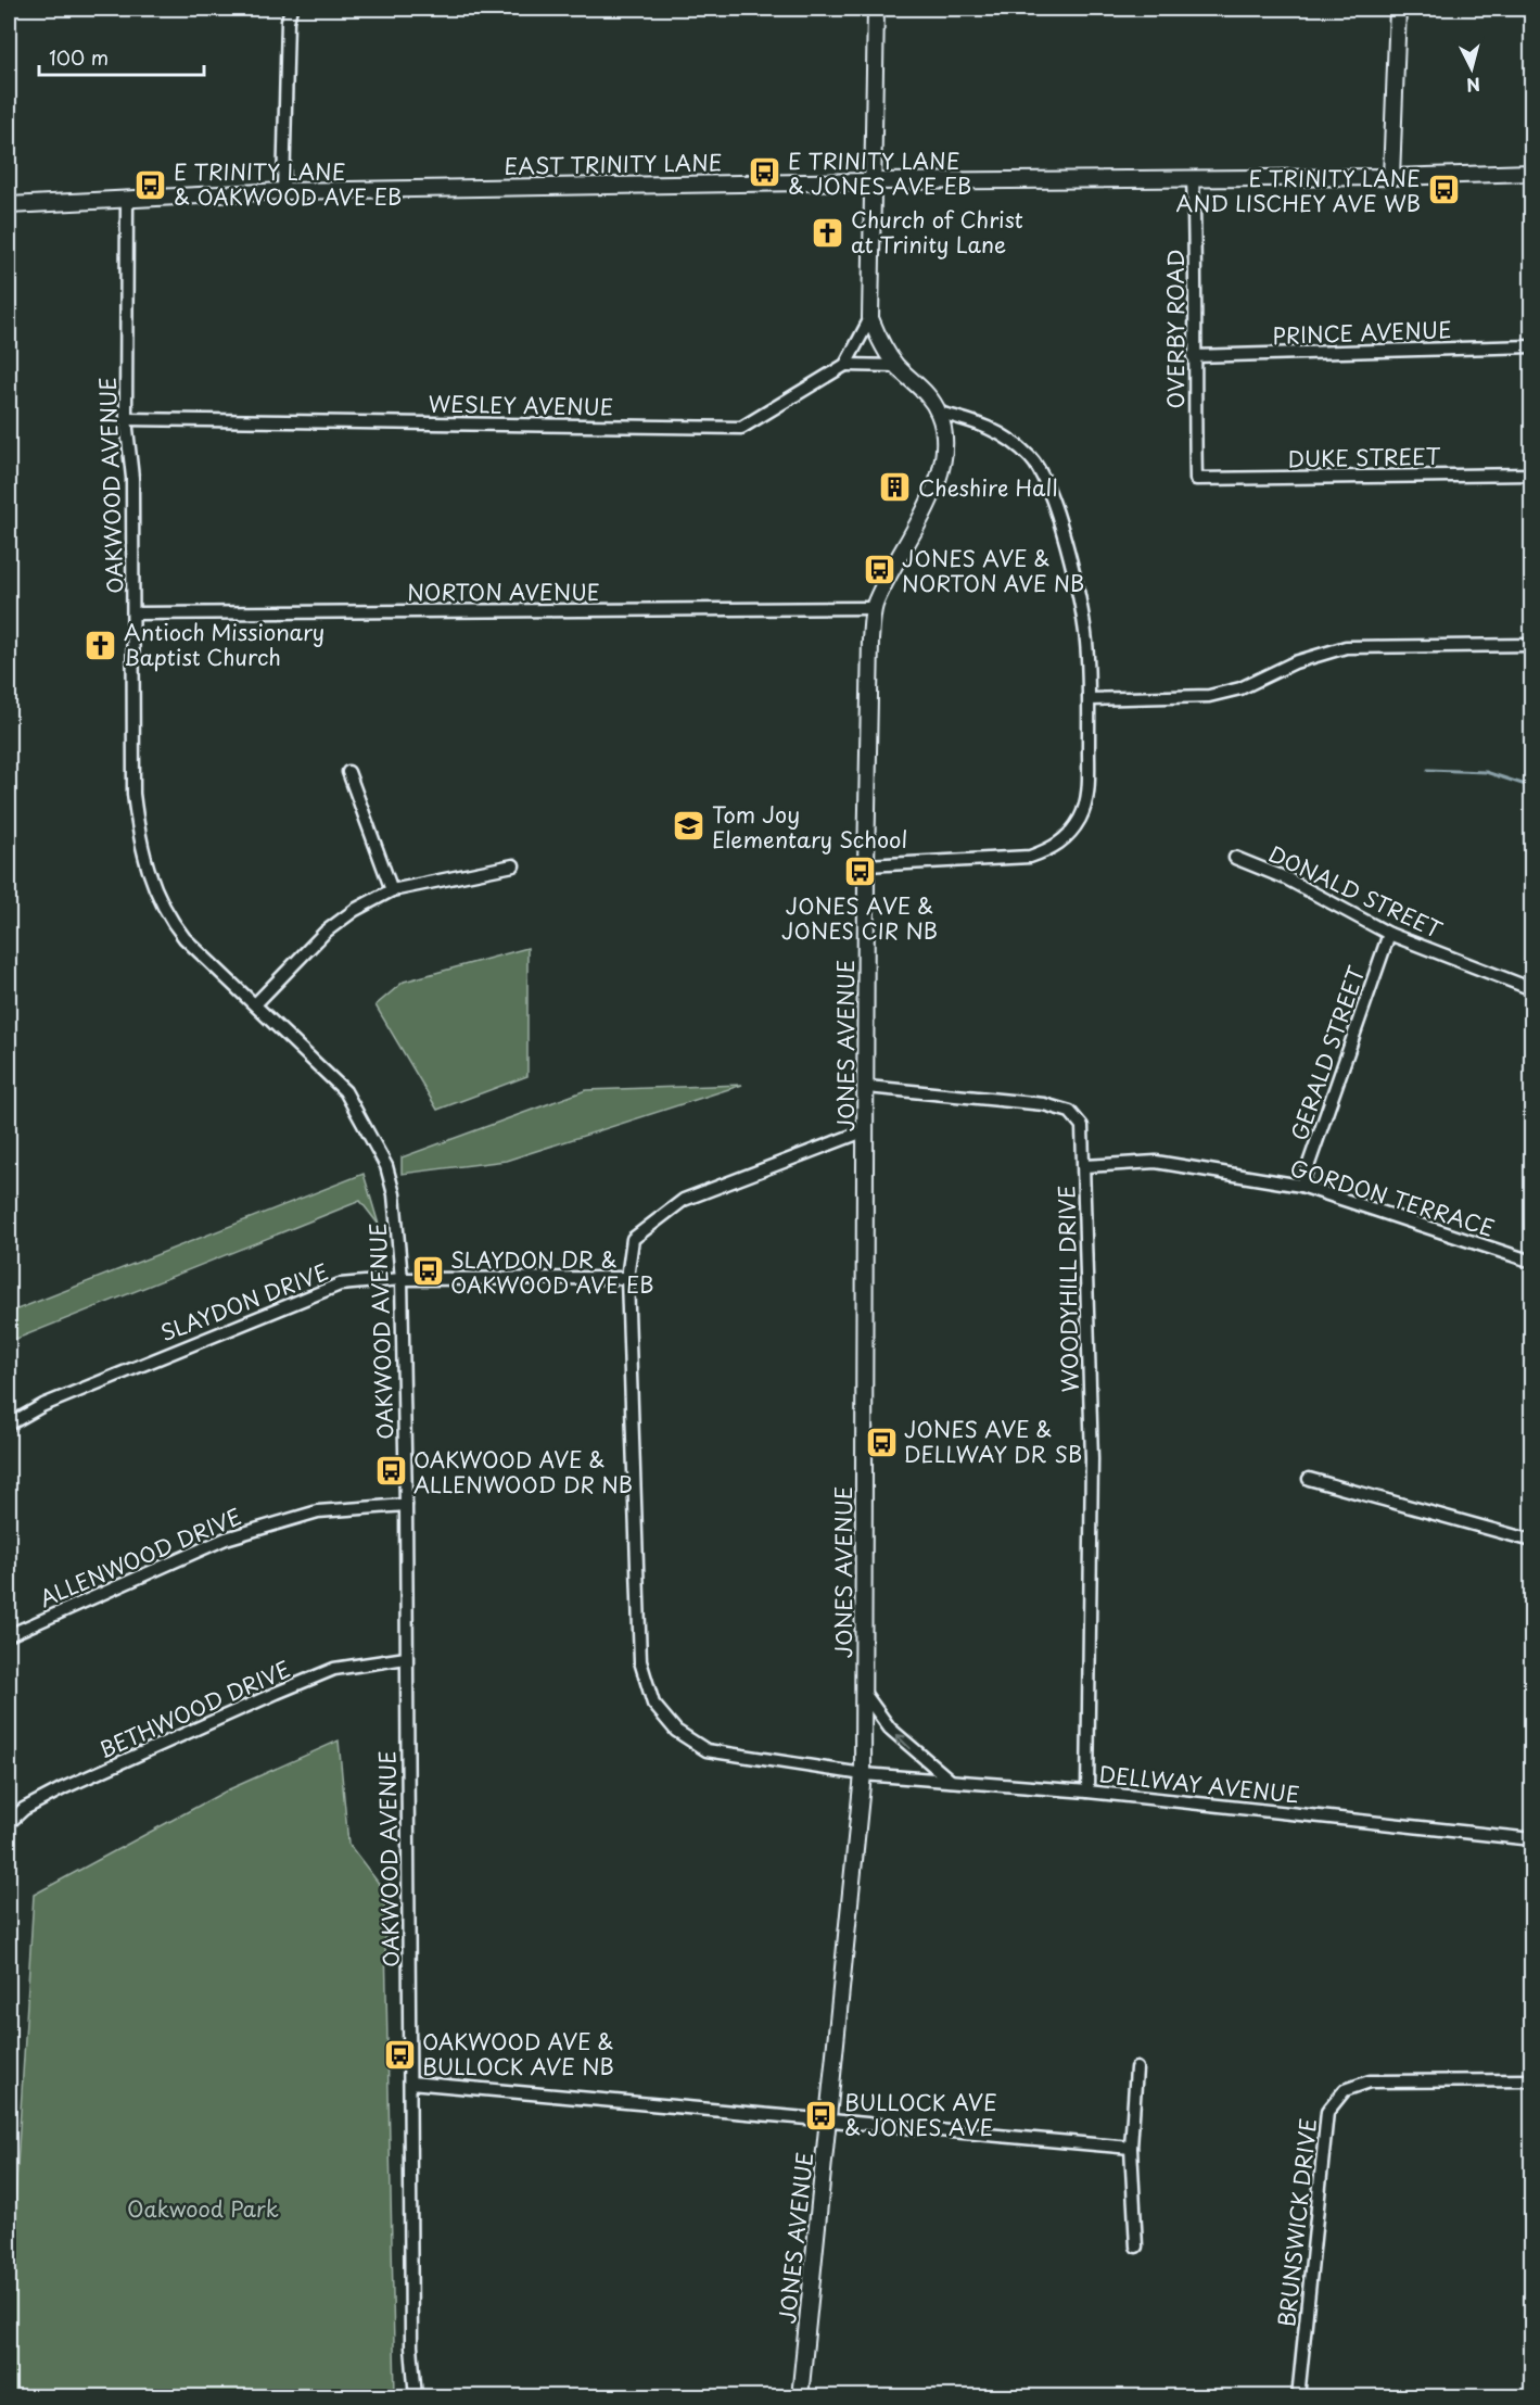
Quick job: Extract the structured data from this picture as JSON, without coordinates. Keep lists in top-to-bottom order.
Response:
{
  "streets": {
    "street": [
      "EAST TRINITY LANE",
      "OVERBY ROAD",
      "PRINCE AVENUE",
      "WESLEY AVENUE",
      "DUKE STREET",
      "OAKWOOD AVENUE",
      "NORTON AVENUE",
      "DONALD STREET",
      "JONES AVENUE",
      "GERALD STREET",
      "GORDON TERRACE",
      "WOODYHILL DRIVE",
      "SLAYDON DRIVE",
      "ALLENWOOD DRIVE",
      "BETHWOOD DRIVE",
      "DELLWAY AVENUE",
      "BRUNSWICK DRIVE"
    ]
  },
  "crossings": [
    ["EAST TRINITY LANE", "OVERBY ROAD"],
    ["EAST TRINITY LANE", "OAKWOOD AVENUE"],
    ["EAST TRINITY LANE", "JONES AVENUE"],
    ["OVERBY ROAD", "PRINCE AVENUE"],
    ["OVERBY ROAD", "DUKE STREET"],
    ["WESLEY AVENUE", "OAKWOOD AVENUE"],
    ["OAKWOOD AVENUE", "NORTON AVENUE"],
    ["OAKWOOD AVENUE", "SLAYDON DRIVE"],
    ["OAKWOOD AVENUE", "ALLENWOOD DRIVE"],
    ["OAKWOOD AVENUE", "BETHWOOD DRIVE"],
    ["NORTON AVENUE", "JONES AVENUE"],
    ["DONALD STREET", "GERALD STREET"],
    ["JONES AVENUE", "WOODYHILL DRIVE"],
    ["JONES AVENUE", "DELLWAY AVENUE"],
    ["GERALD STREET", "GORDON TERRACE"],
    ["GORDON TERRACE", "WOODYHILL DRIVE"],
    ["WOODYHILL DRIVE", "DELLWAY AVENUE"],
    ["SLAYDON DRIVE", "DELLWAY AVENUE"]
  ],
  "parks": ["Oakwood Park"],
  "places": {
    "bus stop": [
      "E TRINITY LANE & JONES AVE EB",
      "E TRINITY LANE & OAKWOOD AVE EB",
      "E TRINITY LANE AND LISCHEY AVE WB",
      "JONES AVE & NORTON AVE NB",
      "JONES AVE & JONES CIR NB",
      "SLAYDON DR & OAKWOOD AVE EB",
      "JONES AVE & DELLWAY DR SB",
      "OAKWOOD AVE & ALLENWOOD DR NB",
      "OAKWOOD AVE & BULLOCK AVE NB",
      "BULLOCK AVE & JONES AVE"
    ],
    "church": ["Church of Christ at Trinity Lane", "Antioch Missionary Baptist Church"],
    "building": ["Cheshire Hall"],
    "school or university": ["Tom Joy Elementary School"]
  },
  "scale_bar": "100 m",
  "north": "bottom"
}
